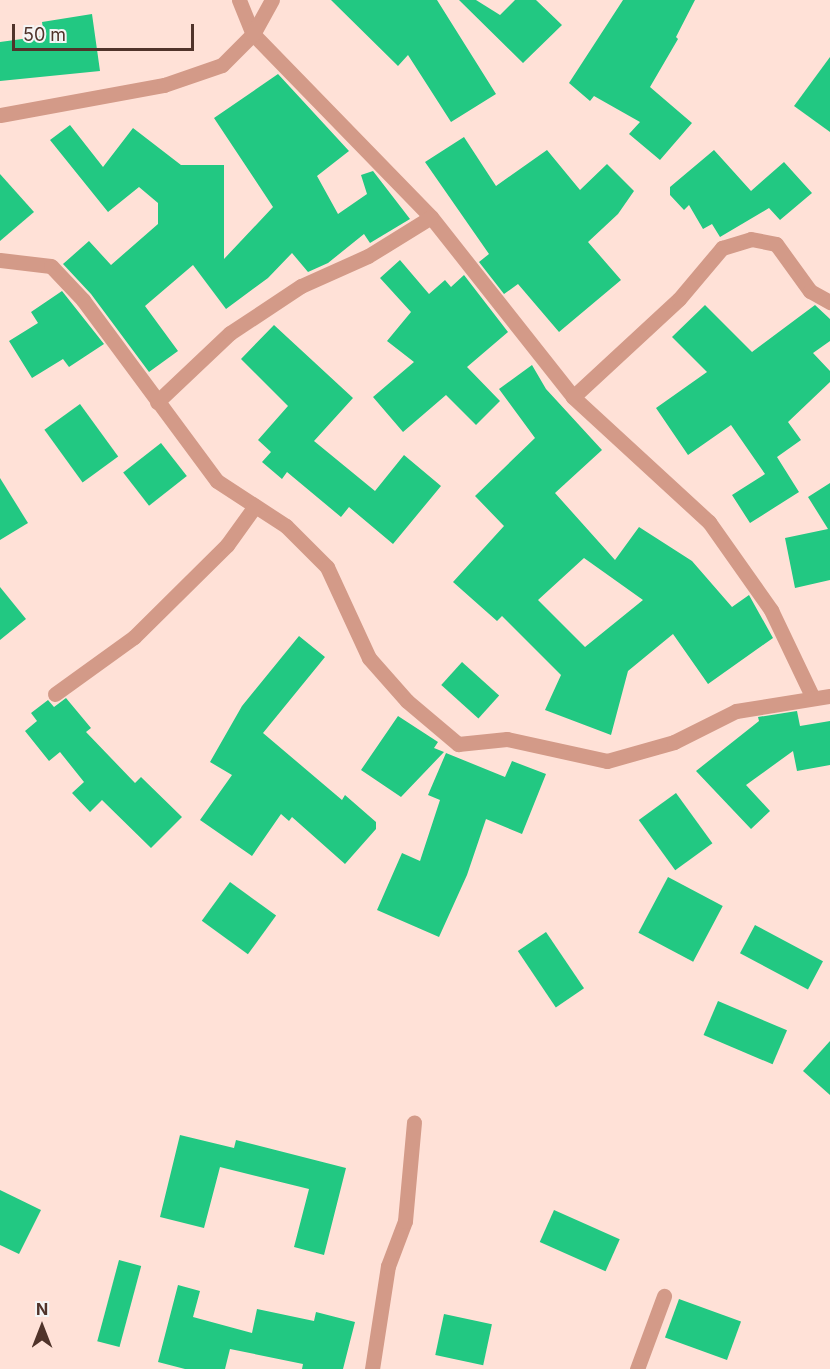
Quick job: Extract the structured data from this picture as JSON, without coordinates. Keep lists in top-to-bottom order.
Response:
{
  "scale_bar": "50 m",
  "north": "top"
}
